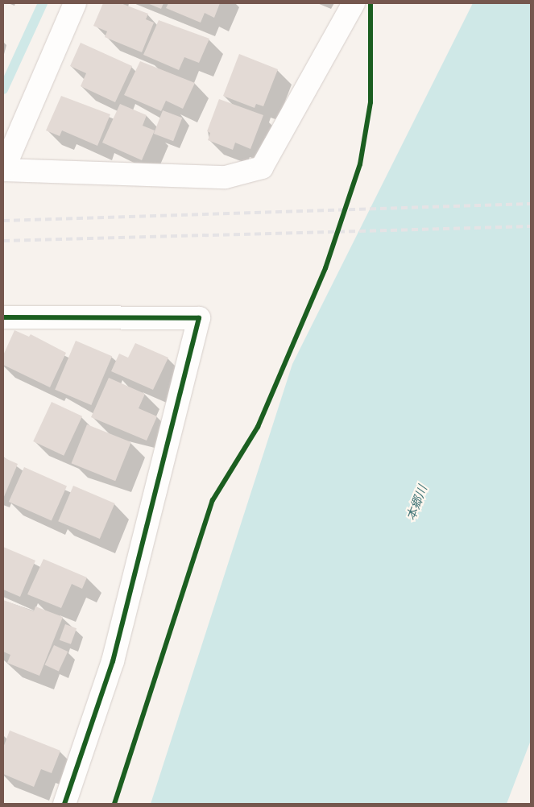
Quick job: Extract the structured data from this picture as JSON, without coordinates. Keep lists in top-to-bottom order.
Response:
{
  "water": ["本郷川"]
}
